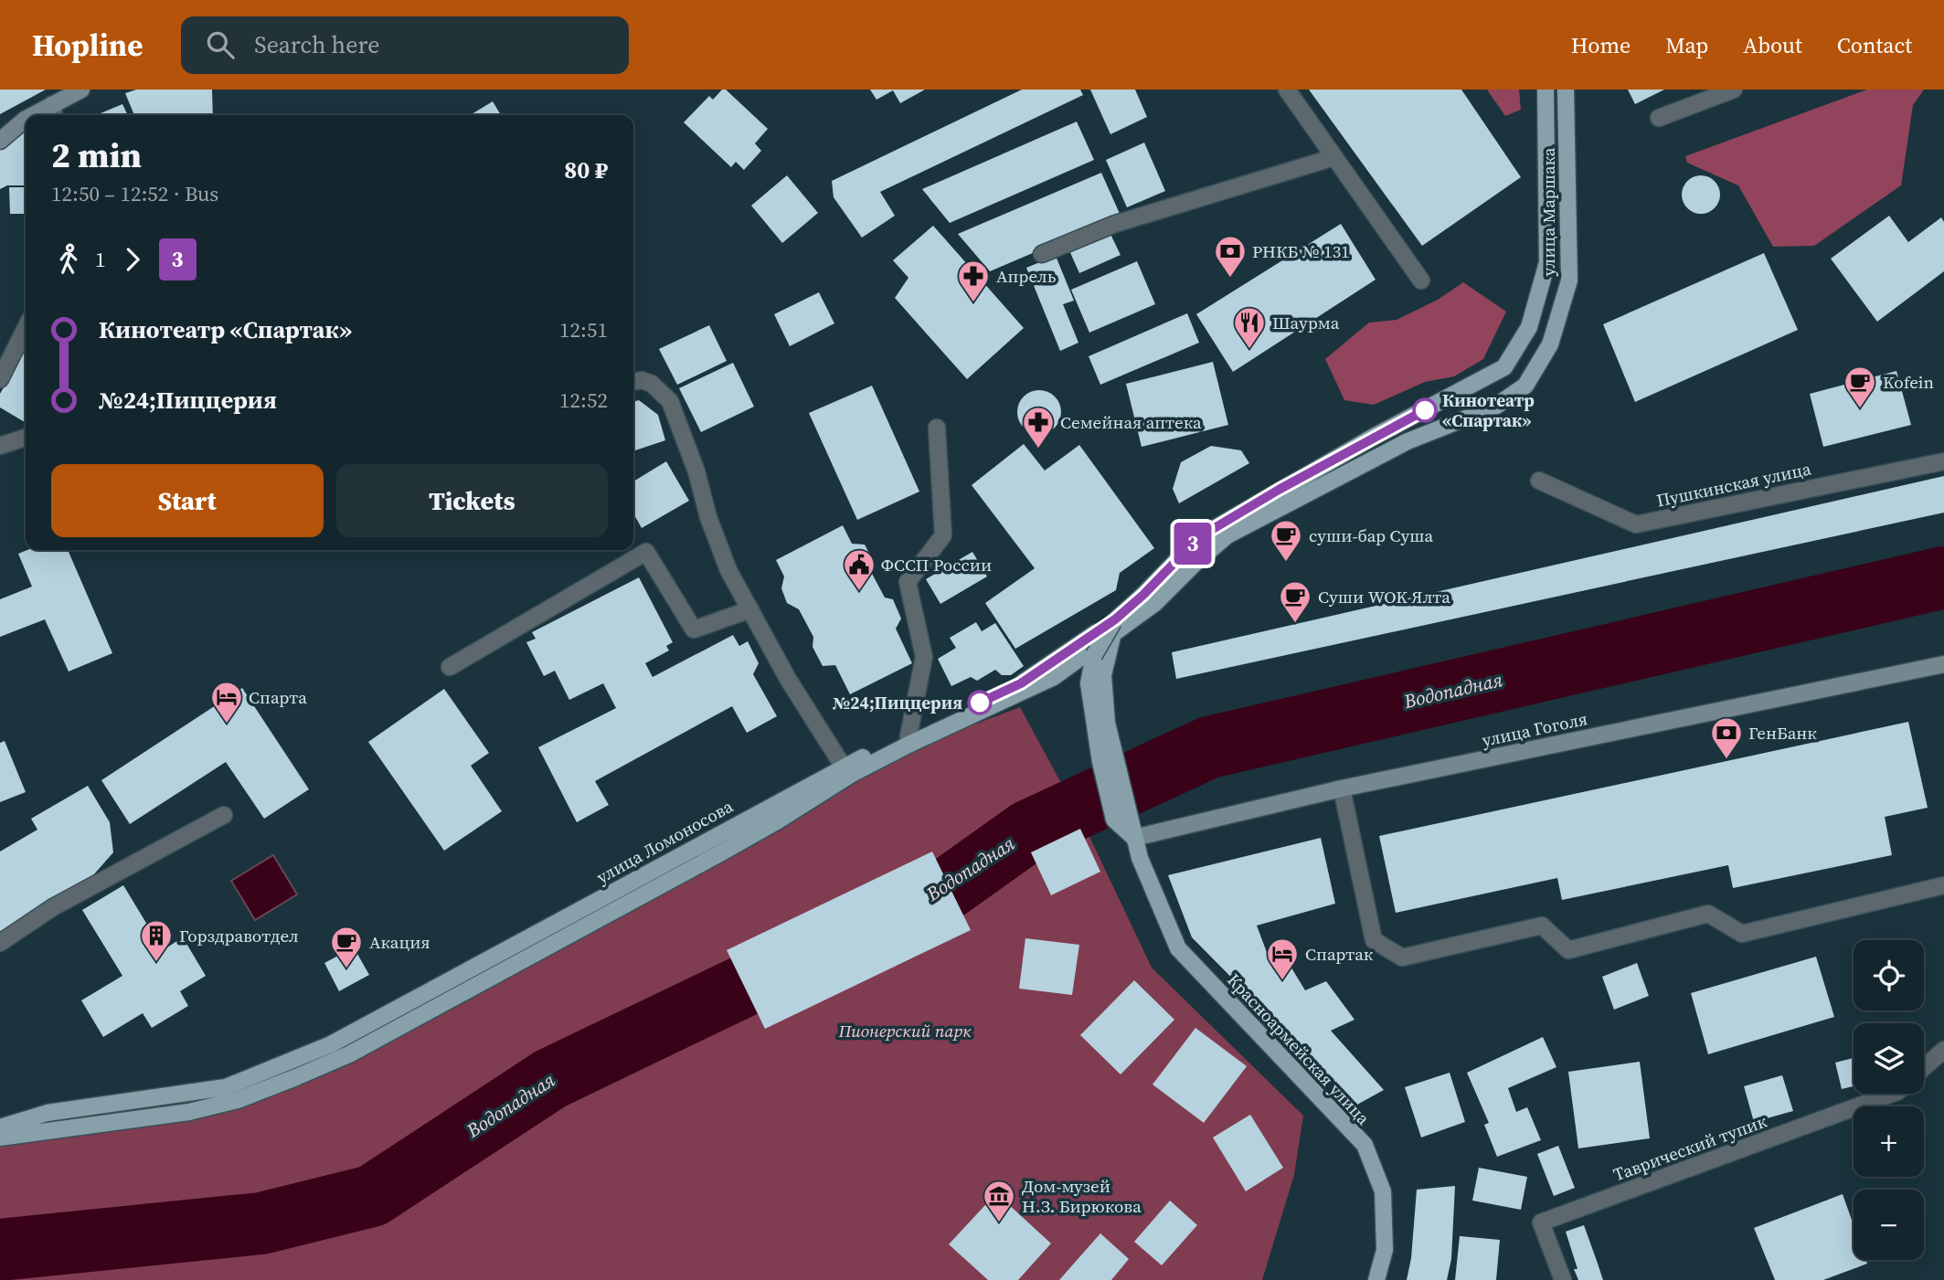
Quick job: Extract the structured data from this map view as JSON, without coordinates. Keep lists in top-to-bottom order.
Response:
{
  "streets": {
    "main road": [
      "улица Маршака",
      "улица Гоголя",
      "улица Ломоносова",
      "Красноармейская улица"
    ],
    "street": ["Пушкинская улица", "Таврический тупик"]
  },
  "crossings": [
    ["улица Маршака", "улица Ломоносова"],
    ["улица Гоголя", "Красноармейская улица"]
  ],
  "water": ["Водопадная"],
  "parks": ["Пионерский парк"],
  "places": {
    "bank": ["РНКБ № 131", "ГенБанк"],
    "pharmacy": ["Апрель", "Семейная аптека"],
    "restaurant": ["Шаурма"],
    "cafe": [
      "Kofein",
      "суши-бар Суша",
      "Суши WOK Ялта",
      "Акация"
    ],
    "other": ["Кинотеатр «Спартак»", "№24;Пиццерия"],
    "public building": ["ФССП России"],
    "hotel": ["Спарта", "Спартак"],
    "building": ["Горздравотдел"],
    "museum": ["Дом-музей Н.З. Бирюкова"]
  },
  "lines": ["bus line 3"],
  "page": {
    "header": "Hopline",
    "search": "Search here",
    "nav": [
      "Home",
      "Map",
      "About",
      "Contact"
    ],
    "on_map": "3",
    "heading": ["2 min", "12:50 – 12:52 · Bus", "80 ₽"],
    "legs": ["1", "3"],
    "list": [
      {
        "name": "Кинотеатр «Спартак»",
        "value": "12:51"
      },
      {
        "name": "№24;Пиццерия",
        "value": "12:52"
      }
    ],
    "buttons": ["Start", "Tickets"],
    "map_buttons": ["+", "−"]
  }
}
